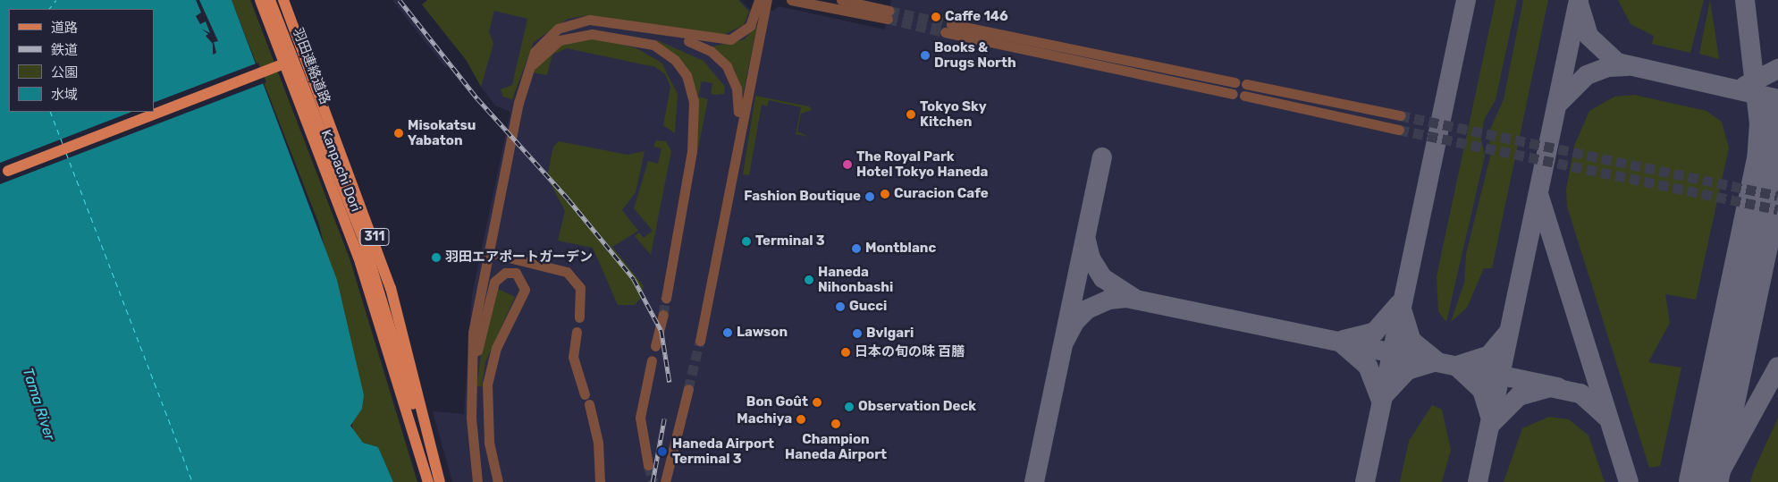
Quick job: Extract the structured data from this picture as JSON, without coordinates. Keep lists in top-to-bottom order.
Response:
{
  "streets": {
    "main road": ["羽田連絡道路", "Kanpachi Dori", "311"]
  },
  "water": ["Tama River"],
  "places": [
    "Caffe 146",
    "Books & Drugs North",
    "Tokyo Sky Kitchen",
    "Misokatsu Yabaton",
    "The Royal Park Hotel Tokyo Haneda",
    "Curacion Cafe",
    "Fashion Boutique",
    "Terminal 3",
    "Montblanc",
    "羽田エアポートガーデン",
    "Haneda Nihonbashi",
    "Gucci",
    "Lawson",
    "Bvlgari",
    "日本の旬の味 百膳",
    "Bon Goût",
    "Observation Deck",
    "Machiya",
    "Champion Haneda Airport",
    "Haneda Airport Terminal 3"
  ],
  "legend": [
    "道路",
    "鉄道",
    "公園",
    "水域"
  ]
}
